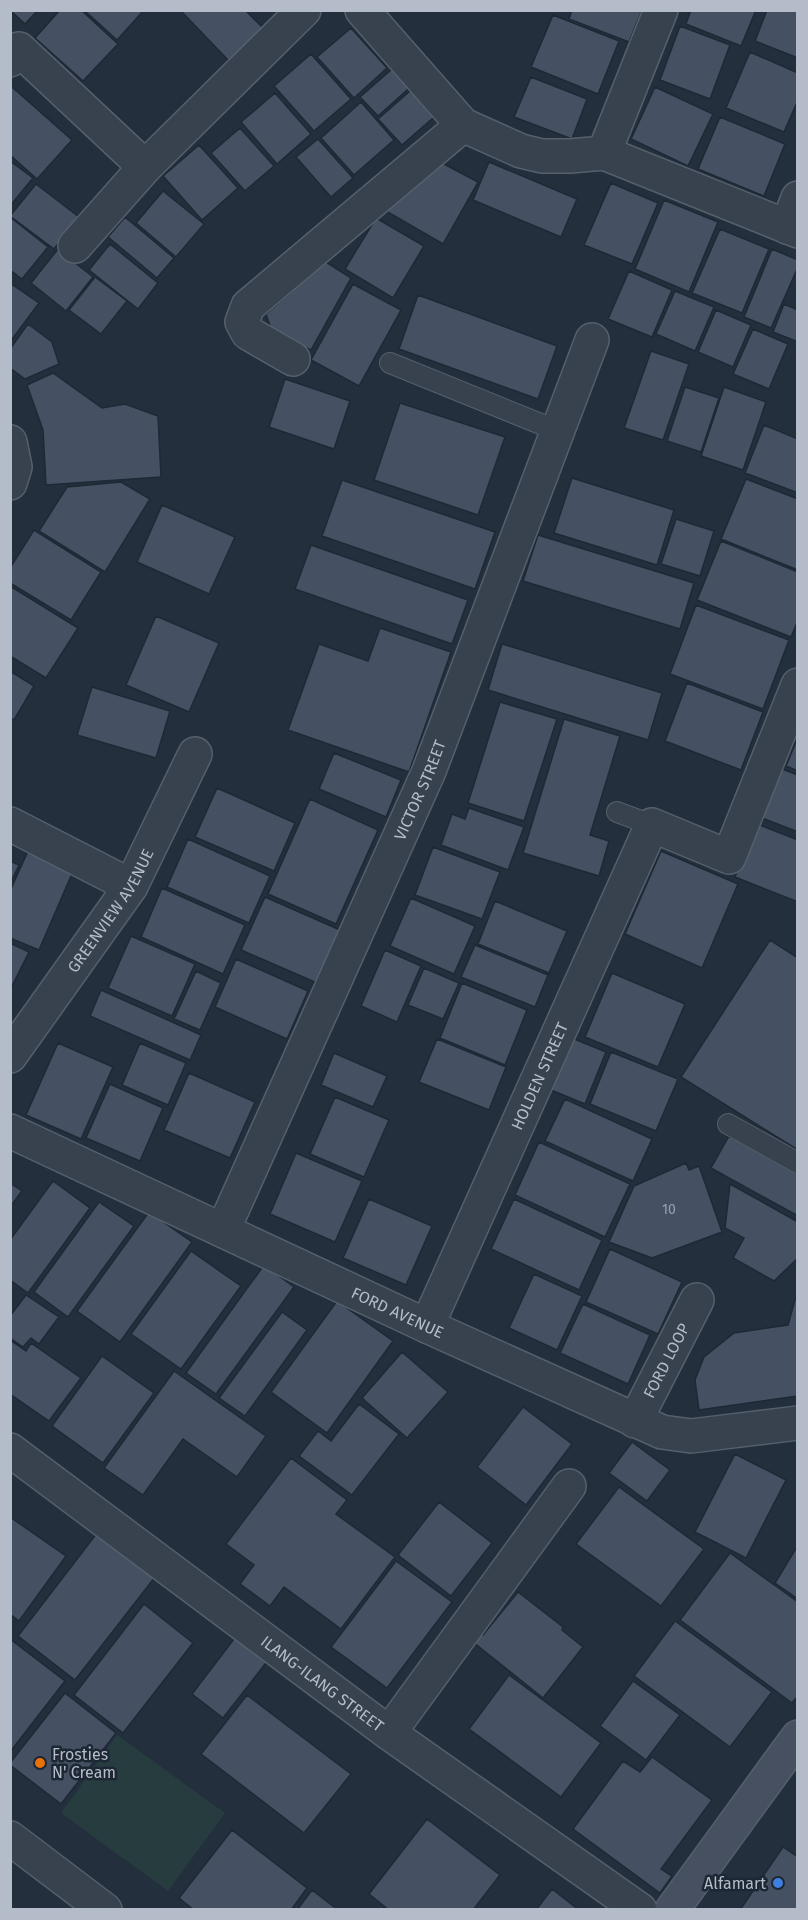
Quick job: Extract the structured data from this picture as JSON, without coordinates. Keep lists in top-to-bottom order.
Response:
{
  "streets": {
    "street": [
      "VICTOR STREET",
      "GREENVIEW AVENUE",
      "HOLDEN STREET",
      "FORD AVENUE",
      "FORD LOOP",
      "ILANG-ILANG STREET"
    ]
  },
  "crossings": [
    ["VICTOR STREET", "FORD AVENUE"],
    ["HOLDEN STREET", "FORD AVENUE"],
    ["FORD AVENUE", "FORD LOOP"]
  ],
  "places": ["Frosties N' Cream", "Alfamart"],
  "house_numbers": ["10"]
}
